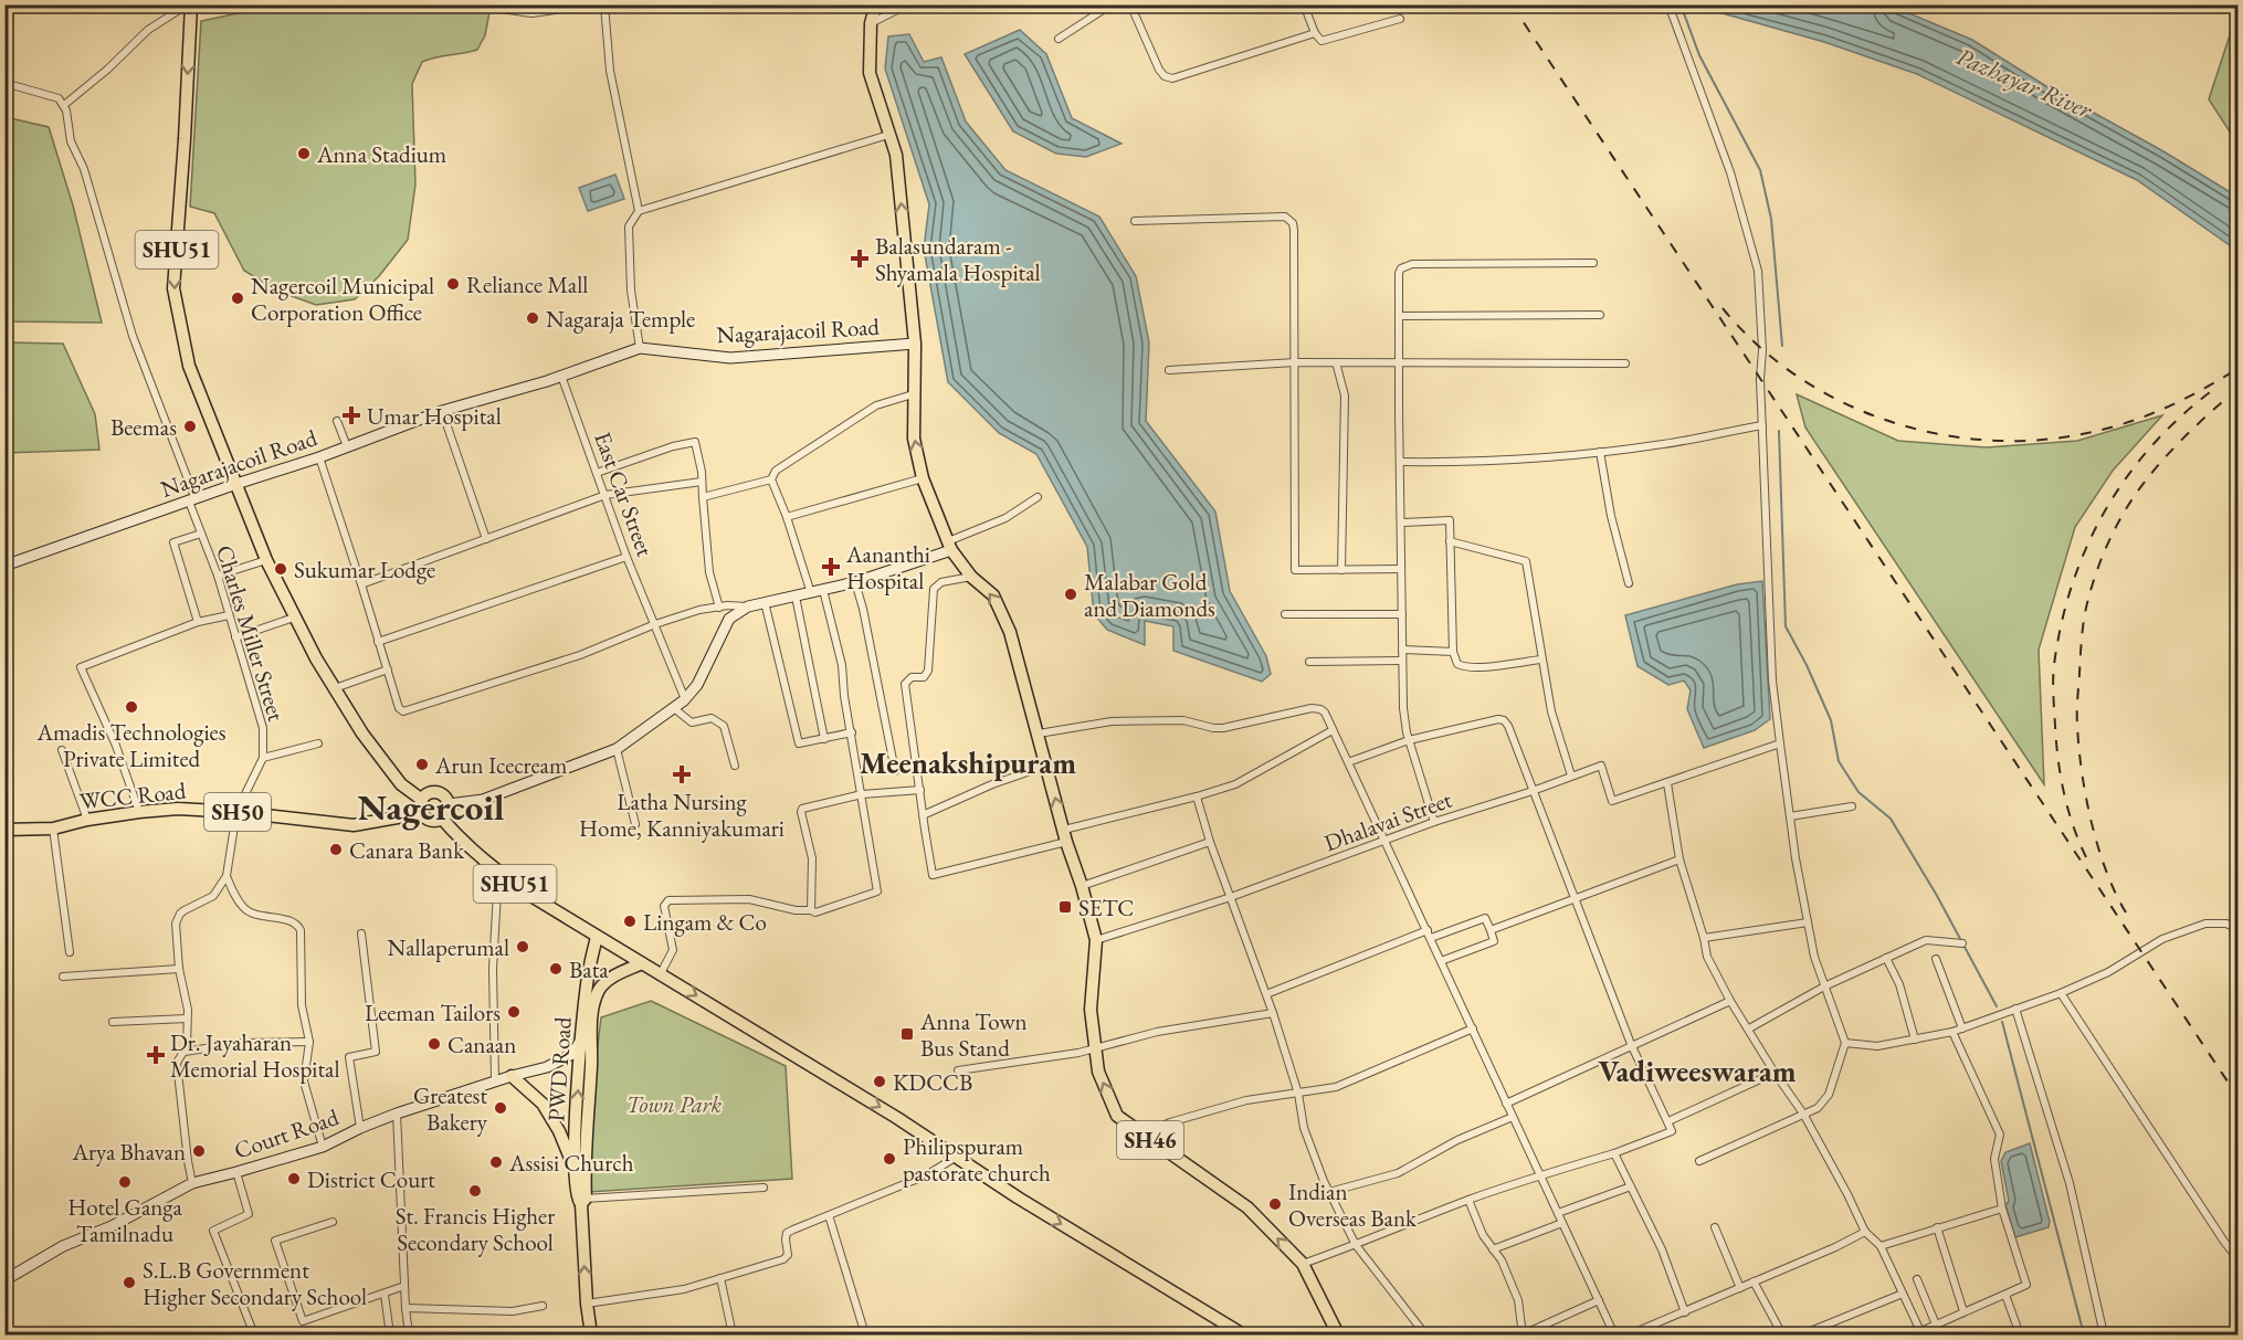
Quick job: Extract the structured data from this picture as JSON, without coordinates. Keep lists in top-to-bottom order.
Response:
{
  "streets": {
    "main road": [
      "SHU51",
      "WCC Road",
      "SH50",
      "PWD Road",
      "SH46"
    ],
    "street": [
      "Nagarajacoil Road",
      "East Car Street",
      "Charles Miller Street",
      "Dhalavai Street",
      "Court Road"
    ]
  },
  "crossings": [
    ["SHU51", "Nagarajacoil Road"],
    ["SHU51", "WCC Road"],
    ["SHU51", "PWD Road"],
    ["Nagarajacoil Road", "East Car Street"],
    ["Nagarajacoil Road", "Charles Miller Street"],
    ["Nagarajacoil Road", "SH46"],
    ["Charles Miller Street", "WCC Road"],
    ["Dhalavai Street", "SH46"],
    ["PWD Road", "Court Road"]
  ],
  "districts": ["Meenakshipuram", "Nagercoil", "Vadiweeswaram"],
  "water": ["Pazhayar River"],
  "parks": ["Town Park"],
  "places": {
    "other": [
      "Anna Stadium",
      "Reliance Mall",
      "Nagercoil Municipal Corporation Office",
      "Nagaraja Temple",
      "Beemas",
      "Sukumar Lodge",
      "Malabar Gold and Diamonds",
      "Amadis Technologies Private Limited",
      "Arun Icecream",
      "Canara Bank",
      "Lingam & Co",
      "Nallaperumal",
      "Bata",
      "Leeman Tailors",
      "Canaan",
      "KDCCB",
      "Greatest Bakery",
      "Arya Bhavan",
      "Philipspuram pastorate church",
      "Assisi Church",
      "District Court",
      "Hotel Ganga Tamilnadu",
      "St. Francis Higher Secondary School",
      "Indian Overseas Bank",
      "S.L.B Government Higher Secondary School"
    ],
    "health": [
      "Balasundaram - Shyamala Hospital",
      "Umar Hospital",
      "Aananthi Hospital",
      "Latha Nursing Home, Kanniyakumari",
      "Dr. Jayaharan Memorial Hospital"
    ],
    "transit": ["SETC", "Anna Town Bus Stand"]
  }
}
